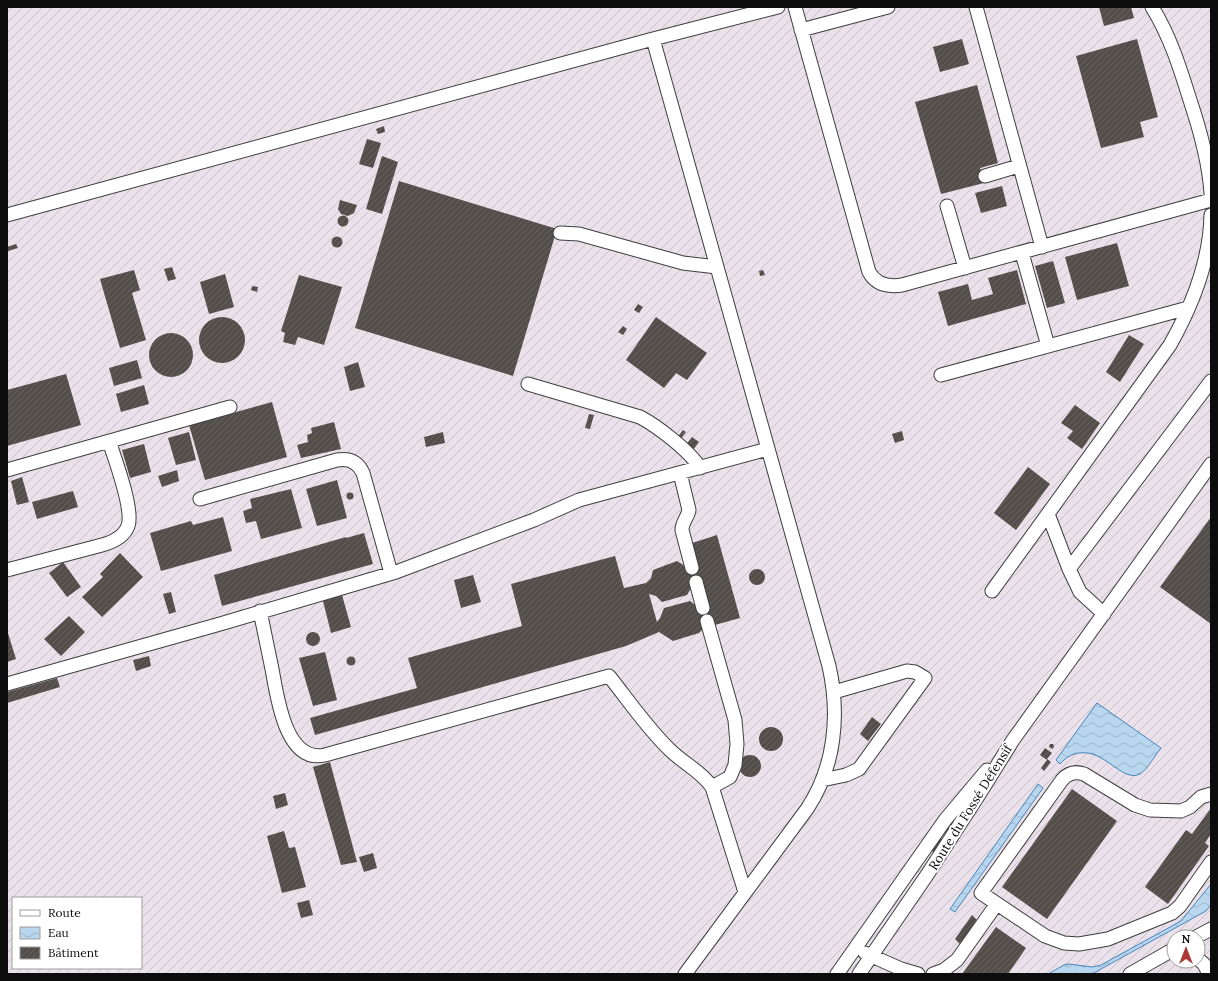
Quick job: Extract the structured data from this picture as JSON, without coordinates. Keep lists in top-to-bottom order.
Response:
{
  "streets": {
    "street": ["Route du Fossé Défensif"]
  },
  "legend": ["Route", "Eau", "Bâtiment"],
  "north": "top"
}
